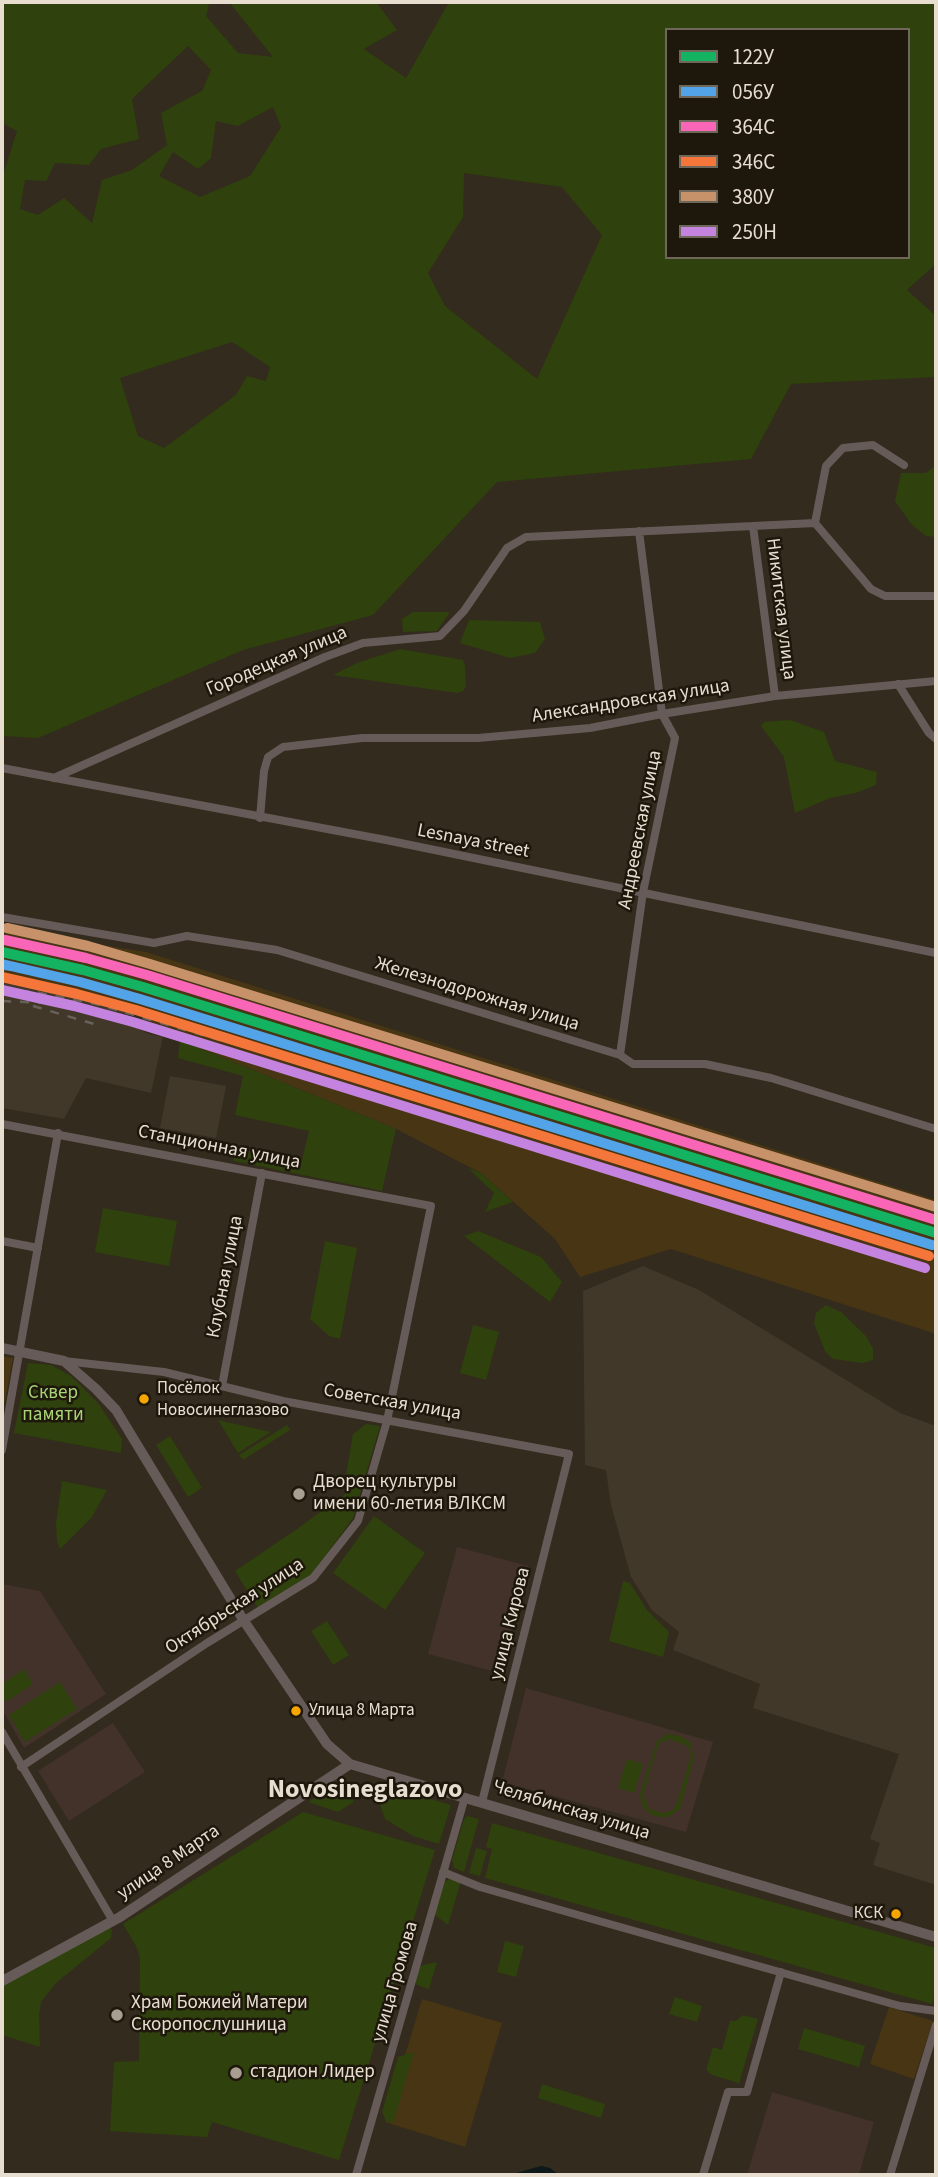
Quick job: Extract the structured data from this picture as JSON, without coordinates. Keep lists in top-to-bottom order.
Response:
{
  "streets": {
    "street": [
      "Никитская улица",
      "Городецкая улица",
      "Александровская улица",
      "Андреевская улица",
      "Lesnaya street",
      "Железнодорожная улица",
      "Станционная улица",
      "Клубная улица",
      "Советская улица",
      "Октябрьская улица",
      "улица Кирова",
      "Челябинская улица",
      "улица 8 Марта",
      "улица Громова"
    ]
  },
  "crossings": [
    ["Никитская улица", "Городецкая улица"],
    ["Никитская улица", "Александровская улица"],
    ["Городецкая улица", "Андреевская улица"],
    ["Городецкая улица", "Lesnaya street"],
    ["Александровская улица", "Андреевская улица"],
    ["Александровская улица", "Lesnaya street"],
    ["Андреевская улица", "Lesnaya street"],
    ["Андреевская улица", "Железнодорожная улица"],
    ["Станционная улица", "Клубная улица"],
    ["Станционная улица", "Октябрьская улица"],
    ["Клубная улица", "Советская улица"],
    ["Советская улица", "Октябрьская улица"],
    ["Советская улица", "улица Кирова"],
    ["Советская улица", "Челябинская улица"],
    ["Октябрьская улица", "Челябинская улица"],
    ["улица Кирова", "Челябинская улица"],
    ["Челябинская улица", "улица 8 Марта"],
    ["Челябинская улица", "улица Громова"]
  ],
  "districts": ["Novosineglazovo"],
  "parks": ["Сквер памяти"],
  "places": [
    "Посёлок Новосинеглазово",
    "Дворец культуры имени 60-летия ВЛКСМ",
    "Улица 8 Марта",
    "КСК",
    "Храм Божией Матери Скоропослушница",
    "стадион Лидер"
  ],
  "lines": [
    "transit line 380У",
    "transit line 364С",
    "transit line 122У",
    "transit line 056У",
    "transit line 346С",
    "transit line 250Н"
  ],
  "legend": [
    "122У",
    "056У",
    "364С",
    "346С",
    "380У",
    "250Н"
  ]
}
